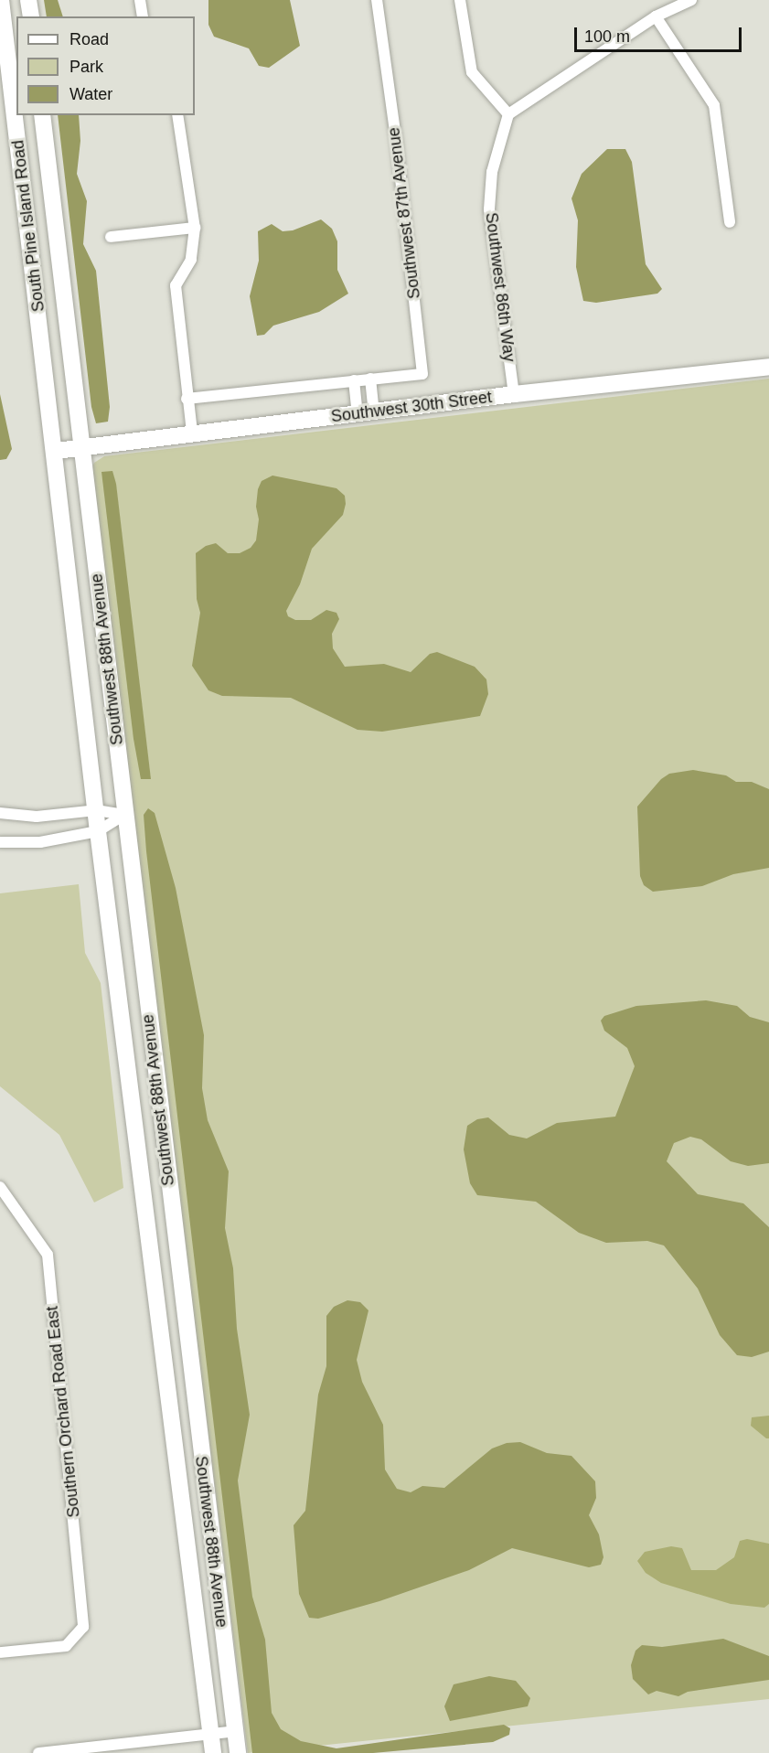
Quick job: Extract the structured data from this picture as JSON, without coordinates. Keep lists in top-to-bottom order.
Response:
{
  "streets": {
    "main road": ["South Pine Island Road", "Southwest 30th Street", "Southwest 88th Avenue"],
    "street": ["Southwest 87th Avenue", "Southwest 86th Way", "Southern Orchard Road East"]
  },
  "crossings": [
    ["South Pine Island Road", "Southwest 30th Street"],
    ["South Pine Island Road", "Southwest 88th Avenue"],
    ["Southwest 86th Way", "Southwest 30th Street"],
    ["Southwest 30th Street", "Southwest 88th Avenue"]
  ],
  "legend": ["Road", "Park", "Water"],
  "scale_bar": "100 m"
}
